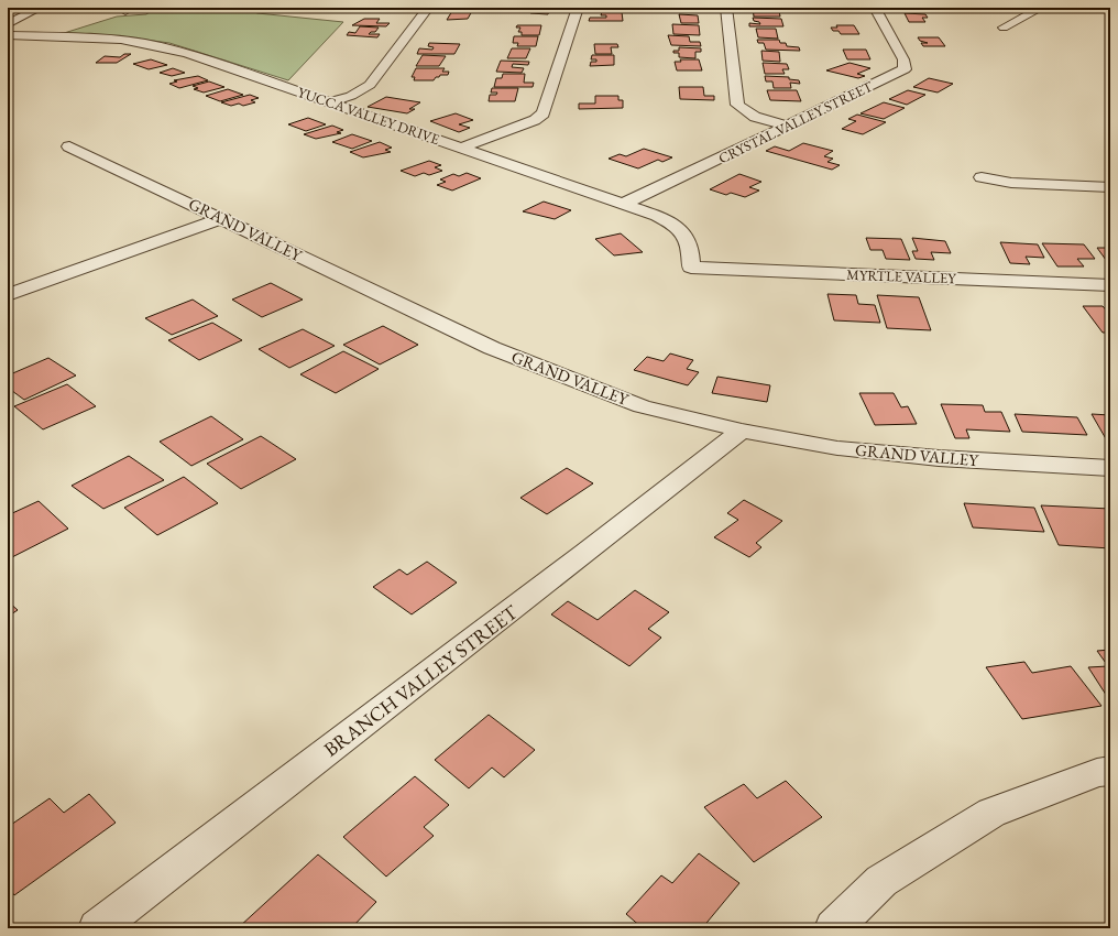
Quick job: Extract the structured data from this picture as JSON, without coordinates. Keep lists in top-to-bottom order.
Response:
{
  "streets": {
    "street": [
      "YUCCA VALLEY DRIVE",
      "CRYSTAL VALLEY STREET",
      "GRAND VALLEY",
      "MYRTLE VALLEY",
      "BRANCH VALLEY STREET"
    ]
  },
  "crossings": [
    ["YUCCA VALLEY DRIVE", "CRYSTAL VALLEY STREET"],
    ["YUCCA VALLEY DRIVE", "MYRTLE VALLEY"],
    ["GRAND VALLEY", "BRANCH VALLEY STREET"]
  ]
}
